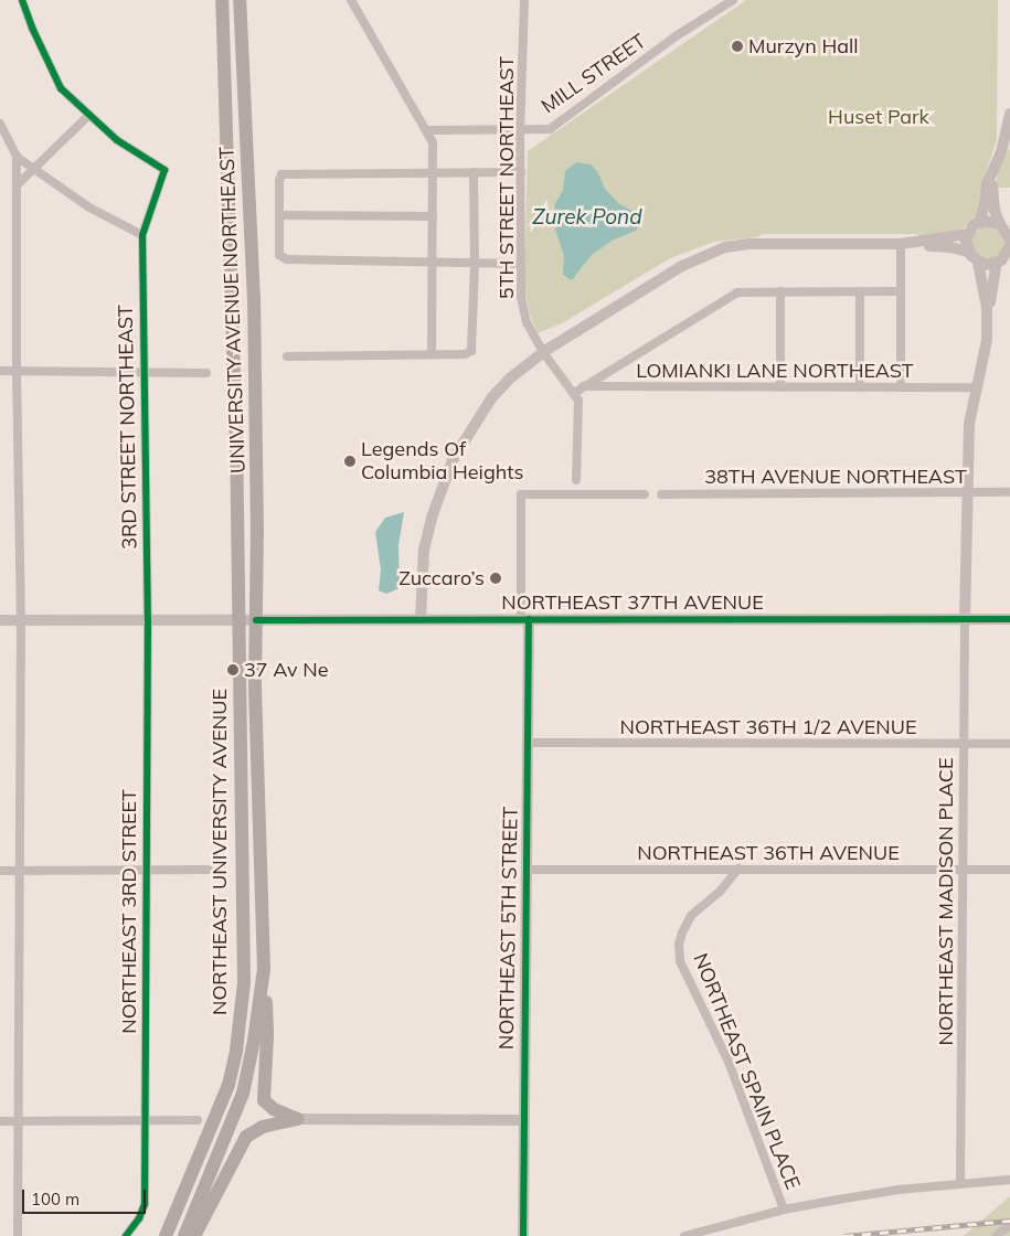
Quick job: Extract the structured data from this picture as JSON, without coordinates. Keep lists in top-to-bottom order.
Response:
{
  "streets": {
    "main road": ["UNIVERSITY AVENUE NORTHEAST", "NORTHEAST UNIVERSITY AVENUE"],
    "street": [
      "MILL STREET",
      "5TH STREET NORTHEAST",
      "LOMIANKI LANE NORTHEAST",
      "3RD STREET NORTHEAST",
      "38TH AVENUE NORTHEAST",
      "NORTHEAST 37TH AVENUE",
      "NORTHEAST 36TH 1/2 AVENUE",
      "NORTHEAST 36TH AVENUE",
      "NORTHEAST MADISON PLACE",
      "NORTHEAST 3RD STREET",
      "NORTHEAST 5TH STREET",
      "NORTHEAST SPAIN PLACE"
    ]
  },
  "crossings": [
    ["MILL STREET", "5TH STREET NORTHEAST"],
    ["UNIVERSITY AVENUE NORTHEAST", "NORTHEAST 37TH AVENUE"],
    ["UNIVERSITY AVENUE NORTHEAST", "NORTHEAST UNIVERSITY AVENUE"],
    ["3RD STREET NORTHEAST", "NORTHEAST 37TH AVENUE"],
    ["3RD STREET NORTHEAST", "NORTHEAST 3RD STREET"],
    ["NORTHEAST 37TH AVENUE", "NORTHEAST UNIVERSITY AVENUE"],
    ["NORTHEAST 37TH AVENUE", "NORTHEAST MADISON PLACE"],
    ["NORTHEAST 37TH AVENUE", "NORTHEAST 3RD STREET"],
    ["NORTHEAST 37TH AVENUE", "NORTHEAST 5TH STREET"],
    ["NORTHEAST 36TH 1/2 AVENUE", "NORTHEAST MADISON PLACE"],
    ["NORTHEAST 36TH 1/2 AVENUE", "NORTHEAST 5TH STREET"],
    ["NORTHEAST 36TH AVENUE", "NORTHEAST MADISON PLACE"],
    ["NORTHEAST 36TH AVENUE", "NORTHEAST 5TH STREET"],
    ["NORTHEAST 36TH AVENUE", "NORTHEAST SPAIN PLACE"]
  ],
  "water": ["Zurek Pond"],
  "parks": ["Huset Park"],
  "places": [
    "Murzyn Hall",
    "Legends Of Columbia Heights",
    "Zuccaro’s",
    "37 Av Ne"
  ],
  "scale_bar": "100 m"
}
